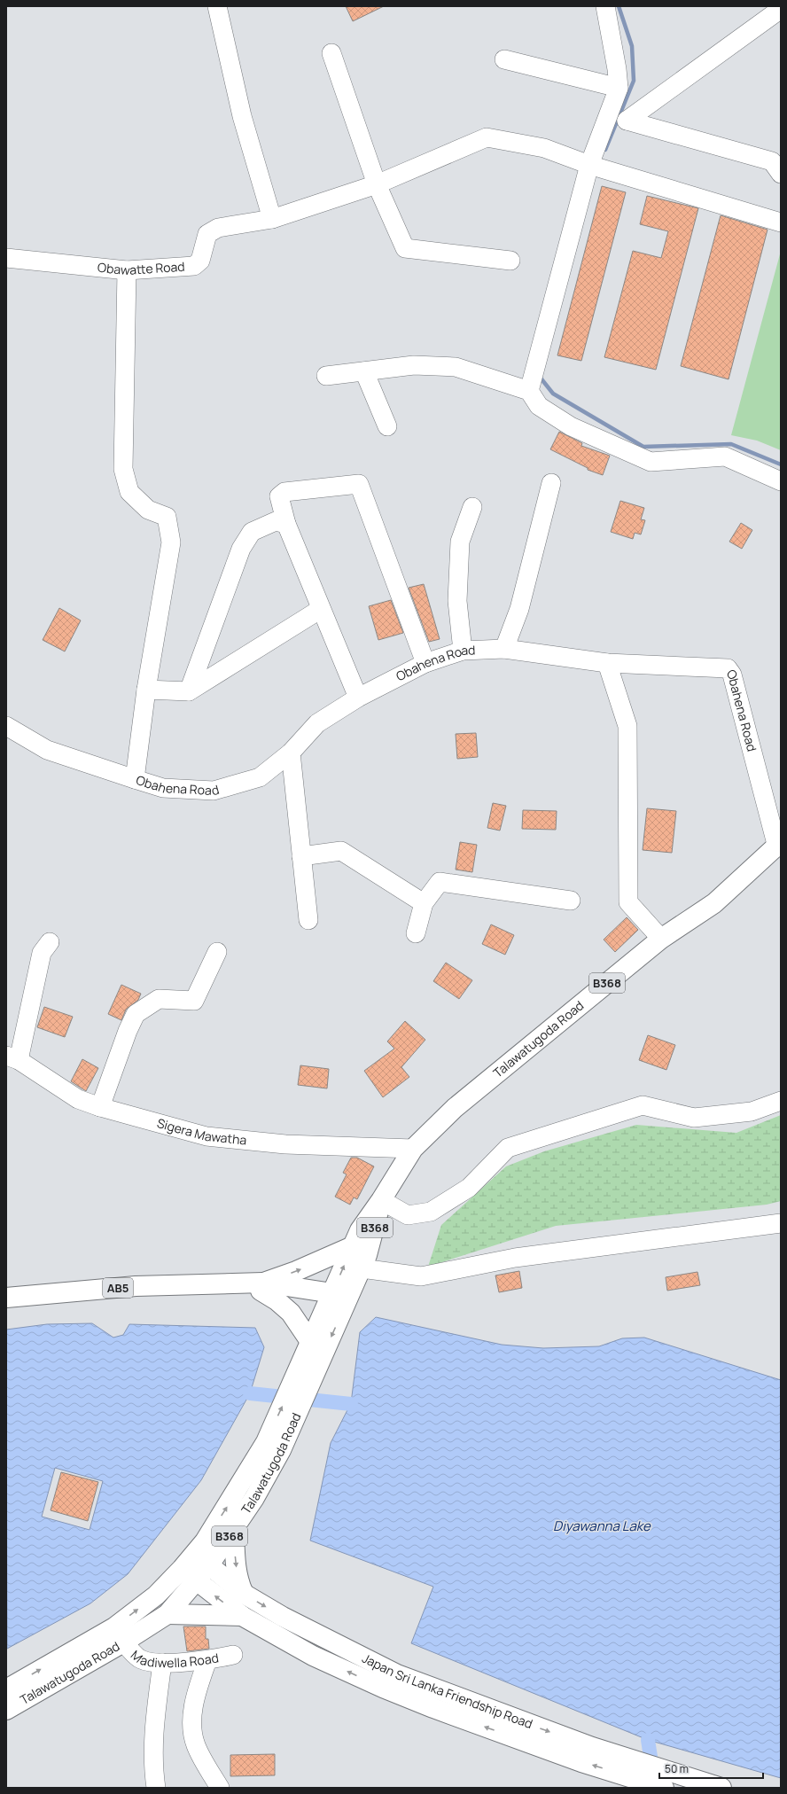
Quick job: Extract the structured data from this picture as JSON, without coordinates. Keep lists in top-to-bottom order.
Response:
{
  "streets": {
    "main road": [
      "B368",
      "Talawatugoda Road",
      "AB5",
      "Japan Sri Lanka Friendship Road"
    ],
    "street": [
      "Obawatte Road",
      "Obahena Road",
      "Sigera Mawatha",
      "Madiwella Road"
    ]
  },
  "crossings": [
    ["Obahena Road", "Talawatugoda Road"],
    ["Talawatugoda Road", "Sigera Mawatha"],
    ["Talawatugoda Road", "AB5"],
    ["Talawatugoda Road", "Madiwella Road"],
    ["Talawatugoda Road", "Japan Sri Lanka Friendship Road"]
  ],
  "water": ["Diyawanna Lake"],
  "scale_bar": "50 m"
}
